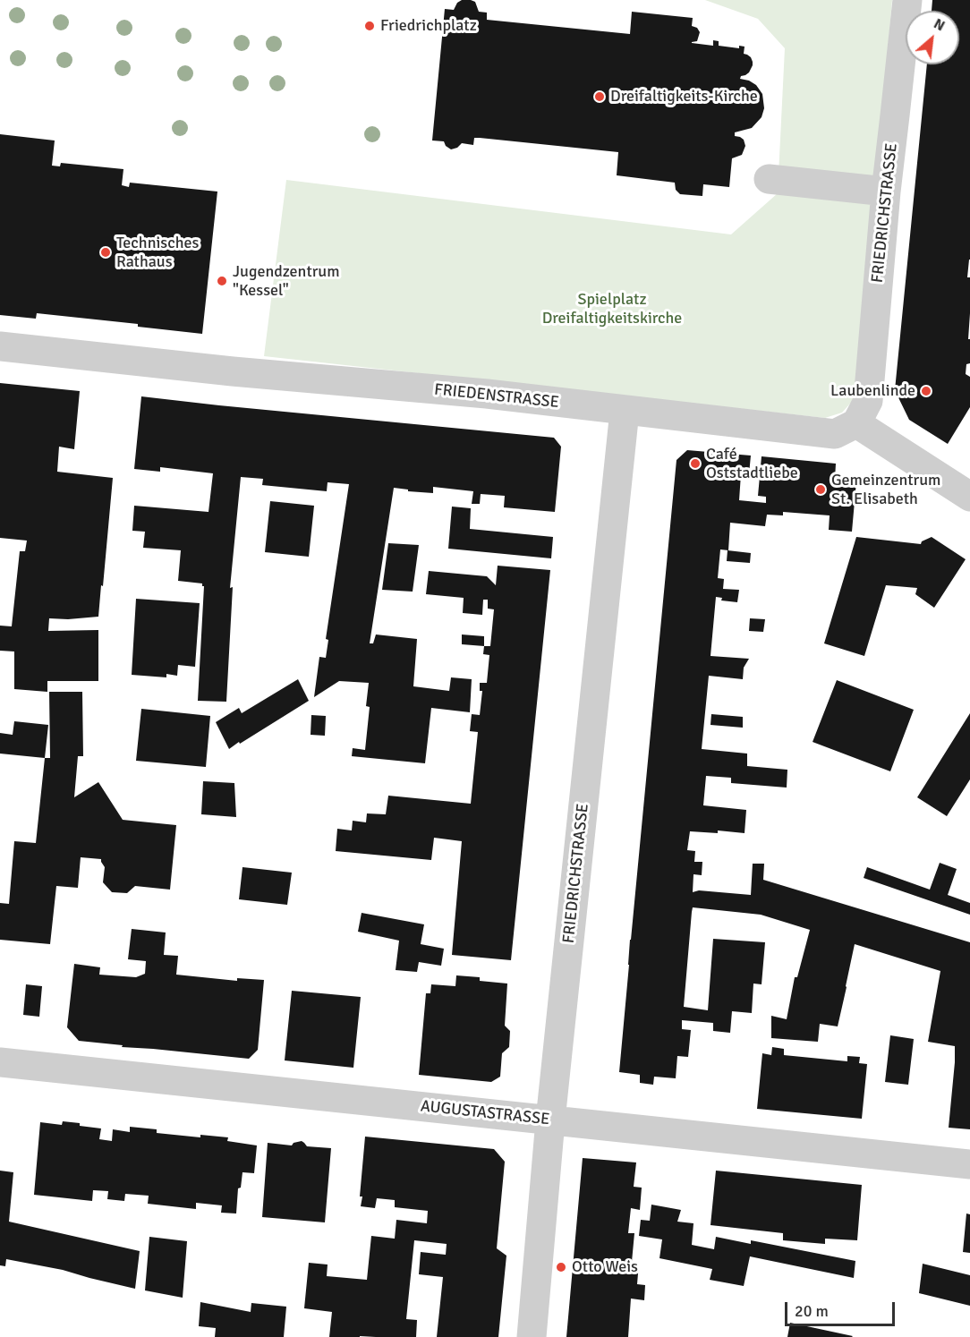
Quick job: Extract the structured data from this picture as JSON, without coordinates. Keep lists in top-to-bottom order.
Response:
{
  "streets": {
    "street": ["FRIEDRICHSTRASSE", "FRIEDENSTRASSE", "AUGUSTASTRASSE"]
  },
  "crossings": [
    ["FRIEDRICHSTRASSE", "FRIEDENSTRASSE"],
    ["FRIEDRICHSTRASSE", "AUGUSTASTRASSE"]
  ],
  "parks": ["Spielplatz Dreifaltigkeitskirche"],
  "places": [
    "Friedrichplatz",
    "Dreifaltigkeits-Kirche",
    "Technisches Rathaus",
    "Jugendzentrum \"Kessel\"",
    "Laubenlinde",
    "Café Oststadtliebe",
    "Gemeinzentrum St. Elisabeth",
    "Otto Weis"
  ],
  "scale_bar": "20 m",
  "north": "top right"
}
